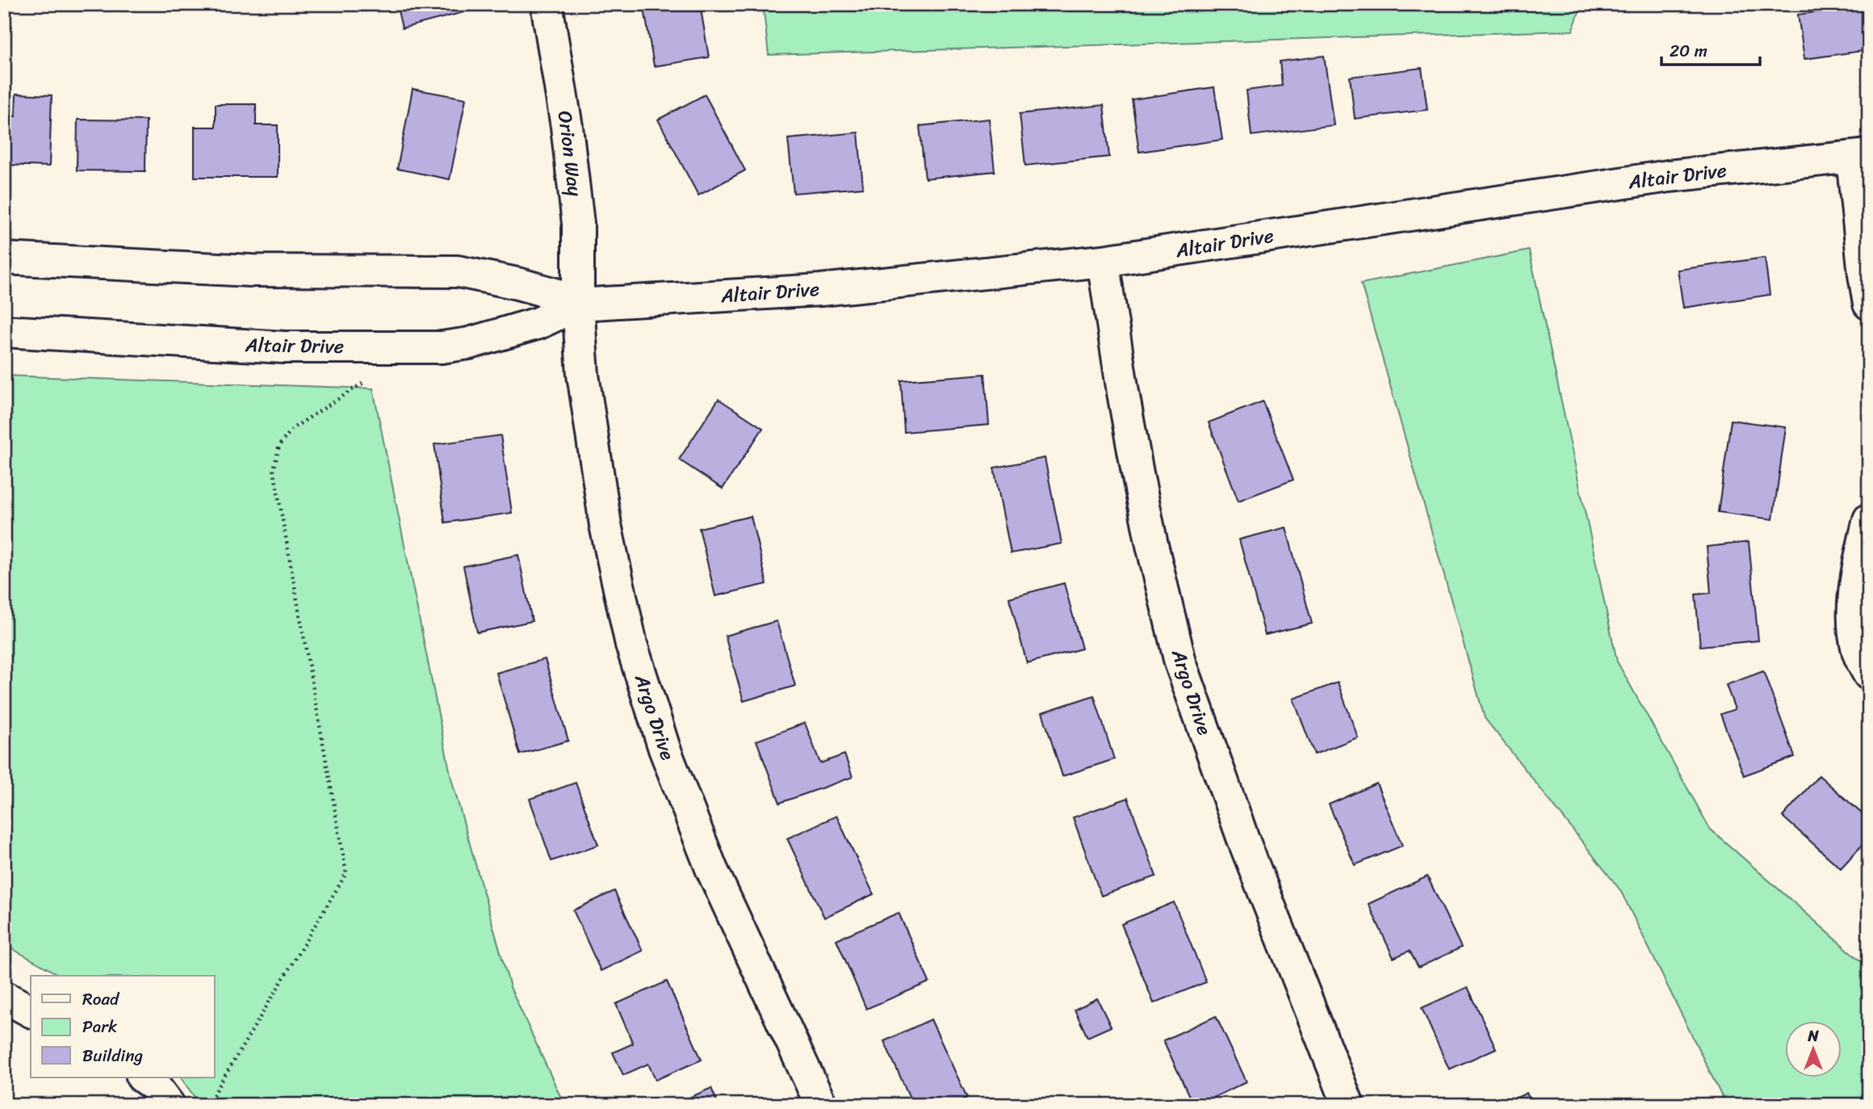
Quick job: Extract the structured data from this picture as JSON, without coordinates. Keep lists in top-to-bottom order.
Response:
{
  "streets": {
    "street": ["Orion Way", "Altair Drive", "Argo Drive"]
  },
  "crossings": [
    ["Orion Way", "Altair Drive"],
    ["Orion Way", "Argo Drive"],
    ["Altair Drive", "Argo Drive"]
  ],
  "legend": ["Road", "Park", "Building"],
  "scale_bar": "20 m",
  "north": "top"
}
